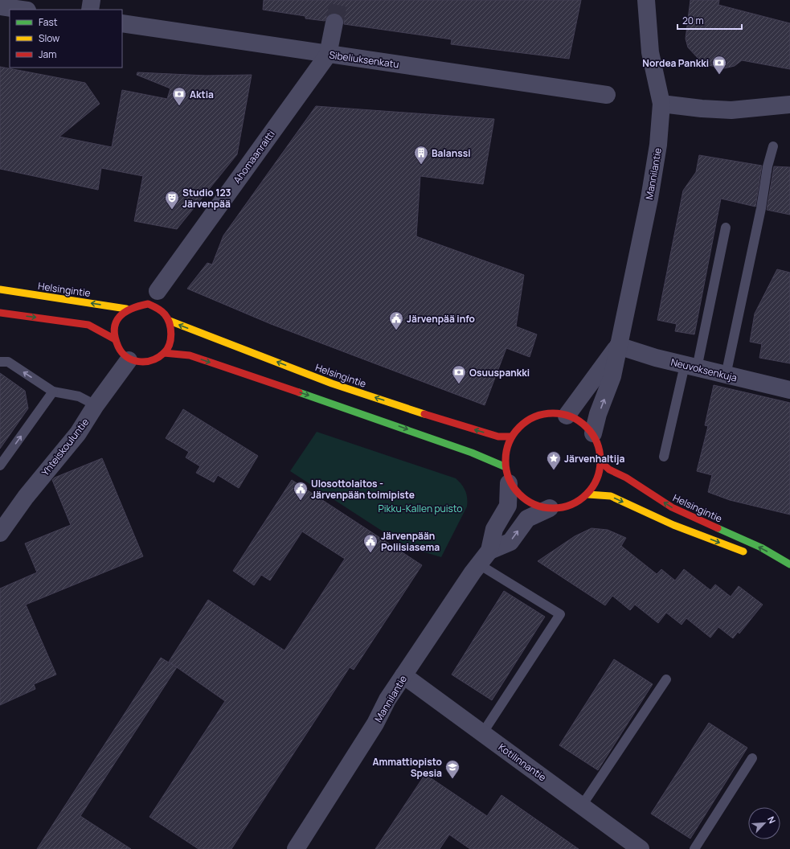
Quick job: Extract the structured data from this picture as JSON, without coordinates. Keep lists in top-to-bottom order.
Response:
{
  "streets": {
    "main road": ["Helsingintie"],
    "street": [
      "Sibeliuksenkatu",
      "Ahomaanraitti",
      "Mannilantie",
      "Neuvoksenkuja",
      "Yhteiskouluntie",
      "Kotilinnantie"
    ]
  },
  "crossings": [
    ["Sibeliuksenkatu", "Ahomaanraitti"],
    ["Mannilantie", "Helsingintie"],
    ["Mannilantie", "Neuvoksenkuja"],
    ["Mannilantie", "Kotilinnantie"],
    ["Helsingintie", "Yhteiskouluntie"]
  ],
  "parks": ["Pikku-Kallen puisto"],
  "places": {
    "bank": ["Nordea Pankki", "Aktia", "Osuuspankki"],
    "building": ["Balanssi"],
    "theatre": ["Studio 123 Järvenpää"],
    "public building": ["Järvenpää info", "Ulosottolaitos - Järvenpään toimipiste", "Järvenpään Poliisiasema"],
    "place": ["Järvenhaltija"],
    "school or university": ["Ammattiopisto Spesia"]
  },
  "legend": ["Fast", "Slow", "Jam"],
  "scale_bar": "20 m",
  "north": "top right"
}
